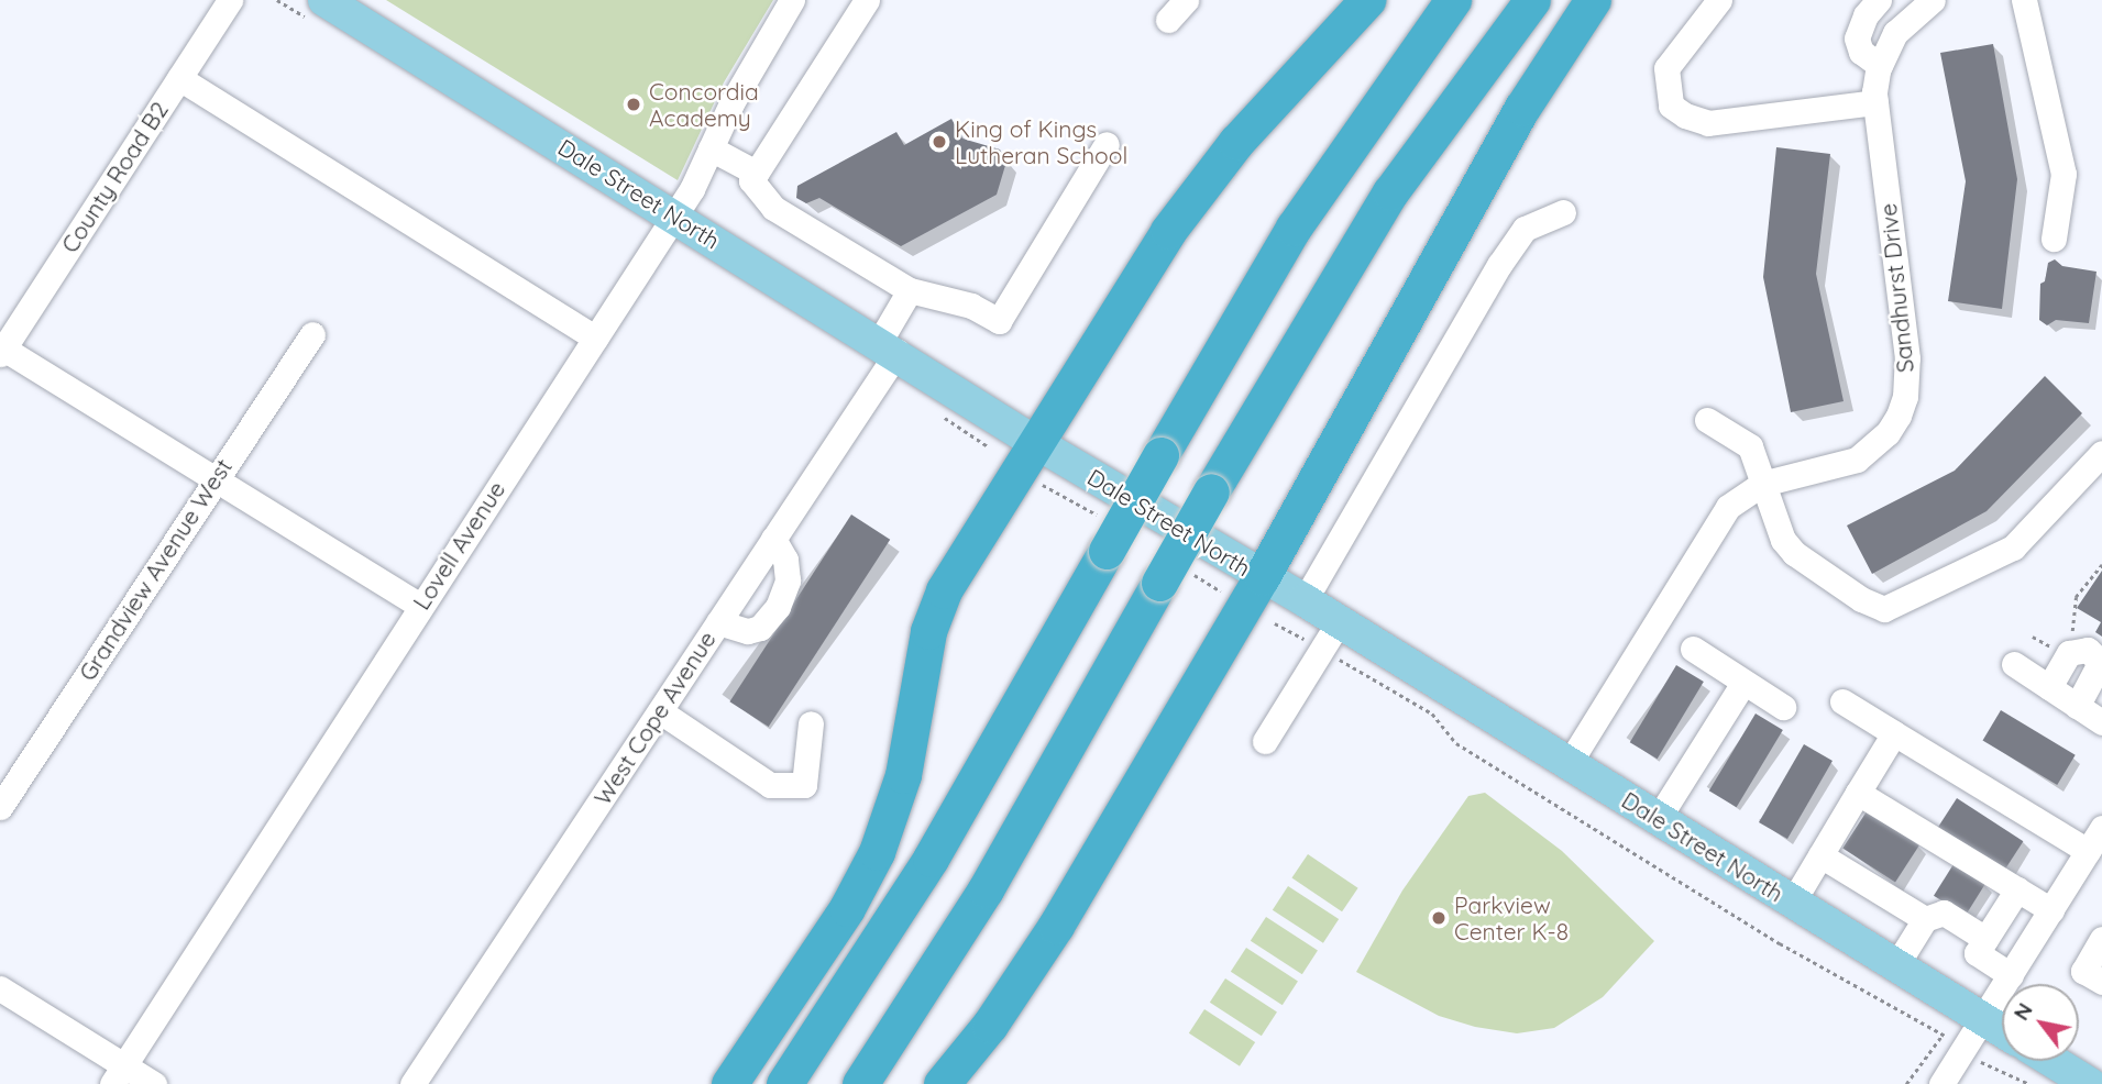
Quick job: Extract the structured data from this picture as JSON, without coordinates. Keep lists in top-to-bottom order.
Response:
{
  "streets": {
    "main road": ["Dale Street North"],
    "street": [
      "County Road B2",
      "Sandhurst Drive",
      "Lovell Avenue",
      "Grandview Avenue West",
      "West Cope Avenue"
    ]
  },
  "crossings": [
    ["Dale Street North", "Sandhurst Drive"],
    ["Dale Street North", "Lovell Avenue"],
    ["Dale Street North", "West Cope Avenue"]
  ],
  "places": ["Concordia Academy", "King of Kings Lutheran School", "Parkview Center K-8"],
  "north": "top left"
}
